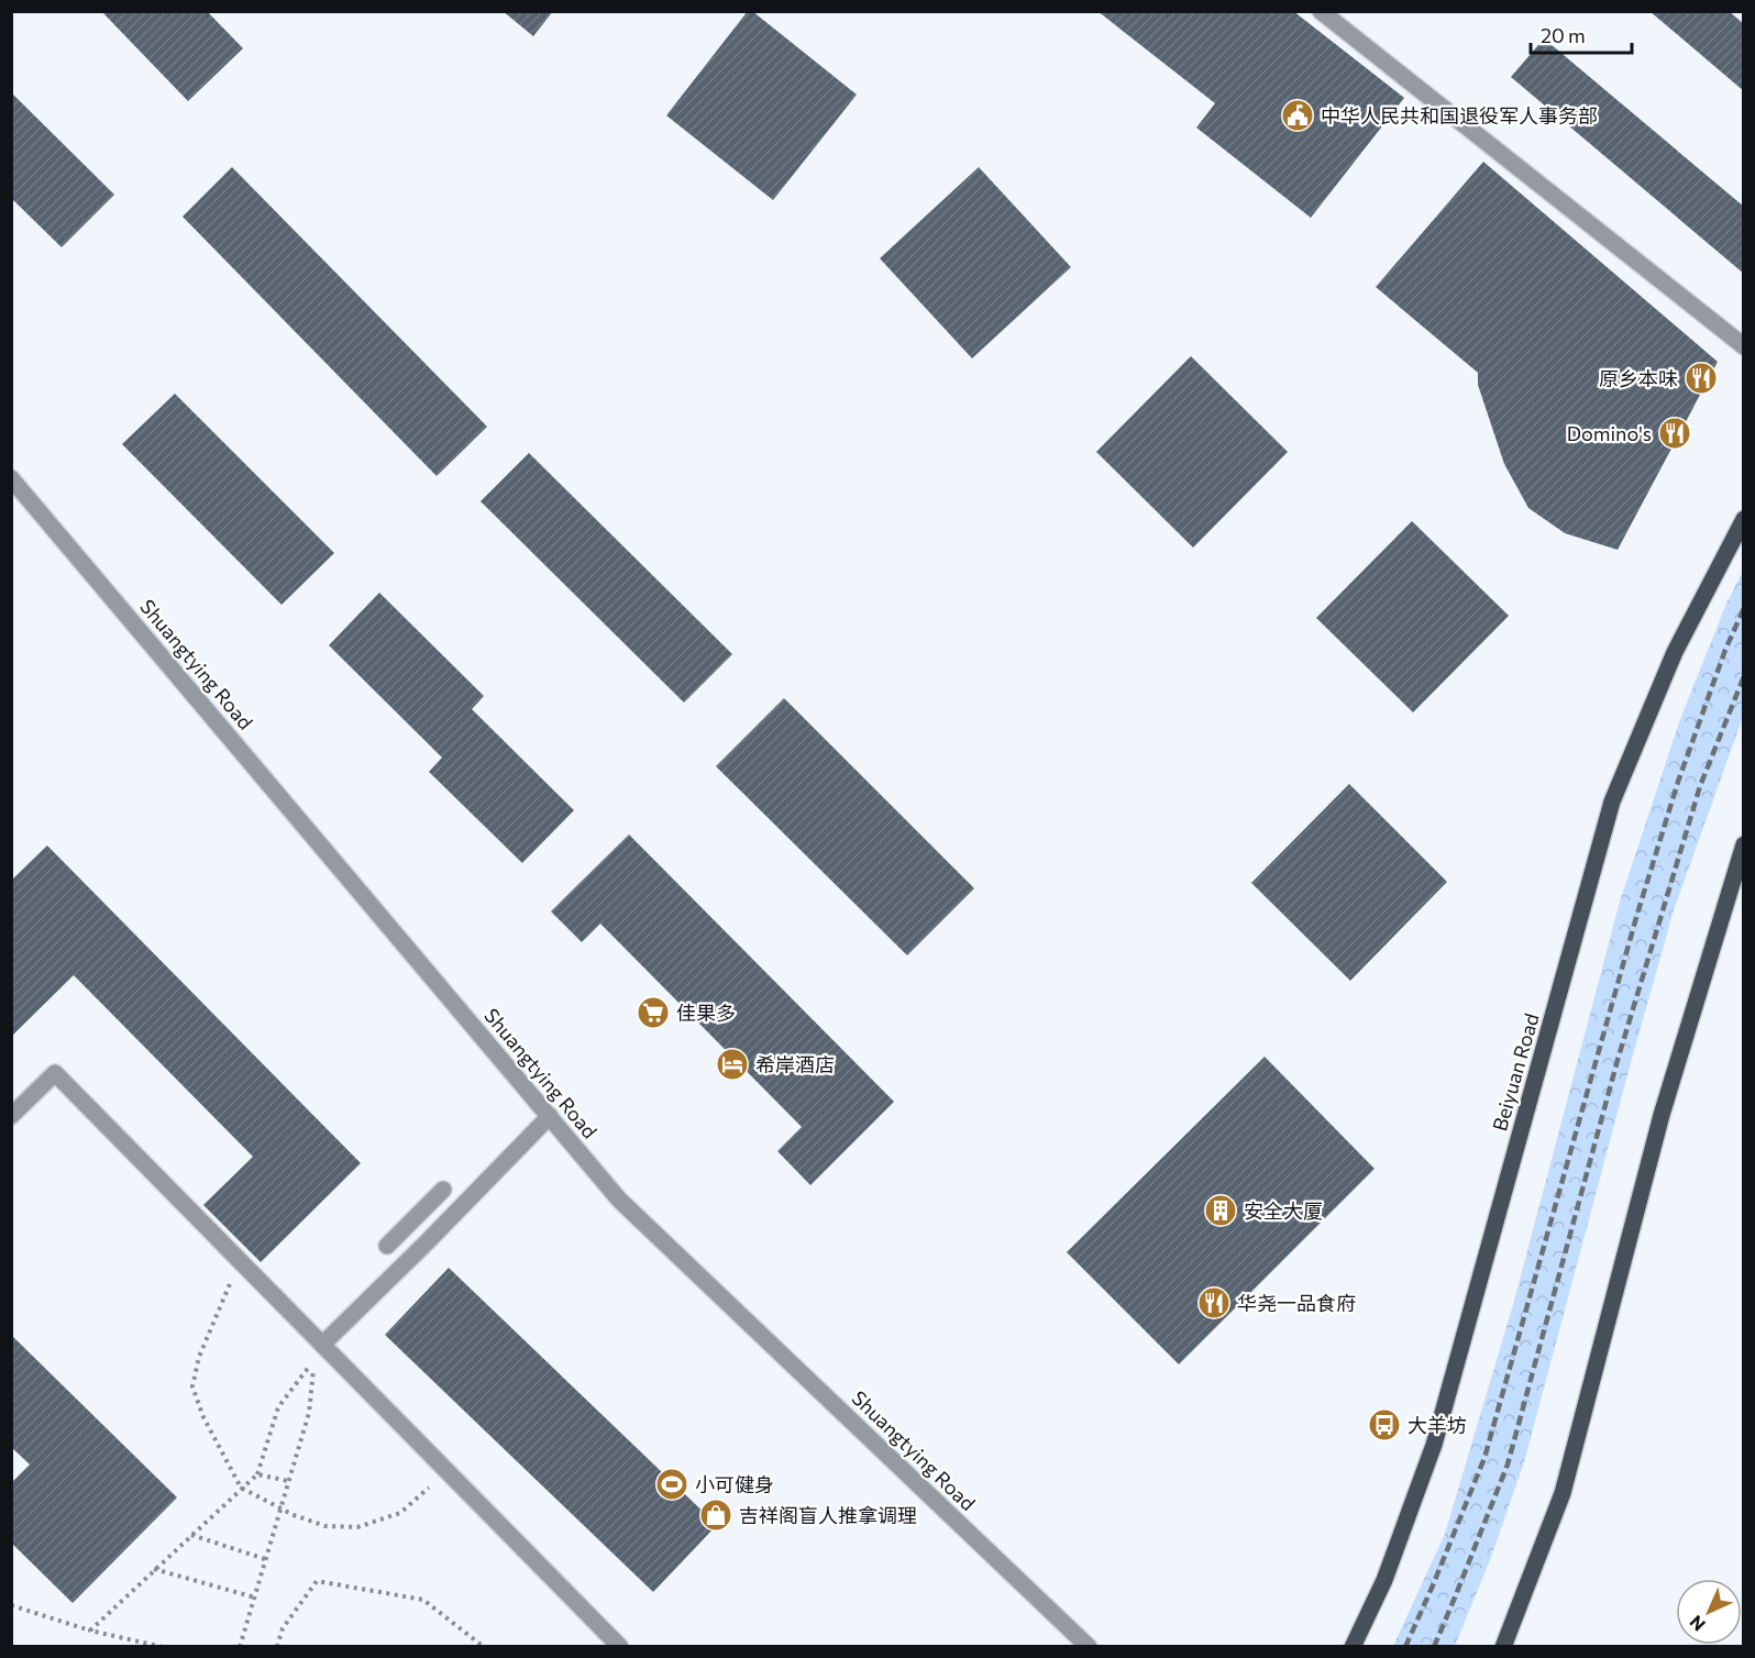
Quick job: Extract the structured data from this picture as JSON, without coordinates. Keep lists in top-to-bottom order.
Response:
{
  "streets": {
    "main road": ["Beiyuan Road"],
    "street": ["Shuangtying Road"]
  },
  "places": {
    "public building": ["中华人民共和国退役军人事务部"],
    "restaurant": ["原乡本味", "Domino's", "华尧一品食府"],
    "supermarket": ["佳果多"],
    "hotel": ["希岸酒店"],
    "building": ["安全大厦"],
    "bus stop": ["大羊坊"],
    "sports": ["小可健身"],
    "shop": ["吉祥阁盲人推拿调理"]
  },
  "scale_bar": "20 m",
  "north": "bottom left"
}
